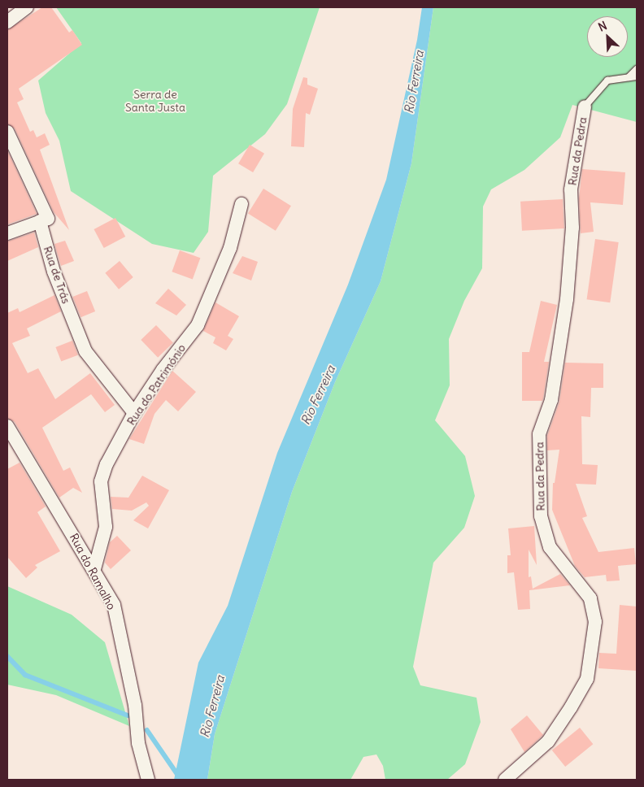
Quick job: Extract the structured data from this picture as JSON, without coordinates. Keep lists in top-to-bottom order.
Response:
{
  "streets": {
    "street": [
      "Rua da Pedra",
      "Rua de Trás",
      "Rua do Património",
      "Rua do Ramalho"
    ]
  },
  "crossings": [
    ["Rua de Trás", "Rua do Património"],
    ["Rua do Património", "Rua do Ramalho"]
  ],
  "water": ["Rio Ferreira"],
  "parks": ["Serra de Santa Justa"],
  "north": "top left"
}
